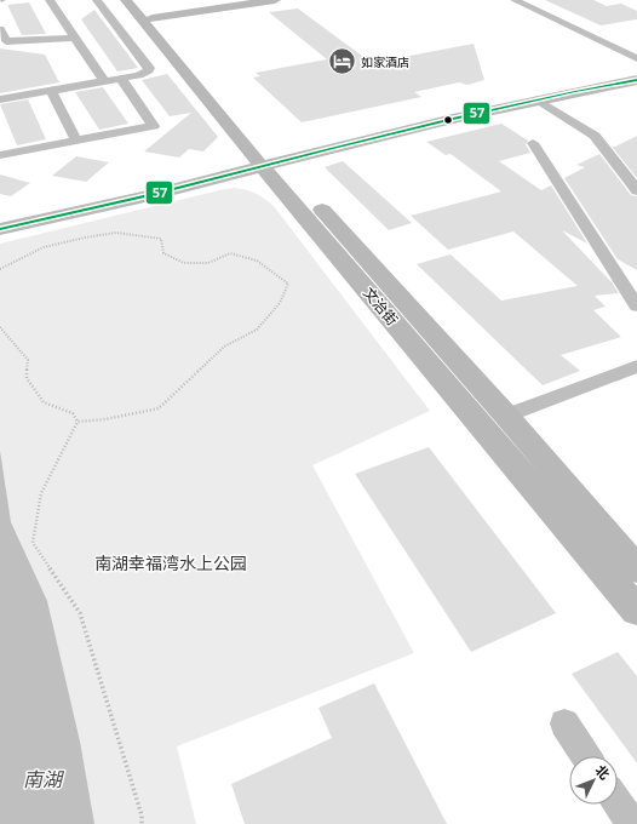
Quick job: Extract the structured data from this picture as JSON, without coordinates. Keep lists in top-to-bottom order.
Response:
{
  "streets": {
    "main road": ["文治街"]
  },
  "water": ["南湖"],
  "parks": ["南湖幸福湾水上公园"],
  "places": {
    "hotel": ["如家酒店"]
  },
  "lines": ["transit line 57"],
  "north": "top right"
}
